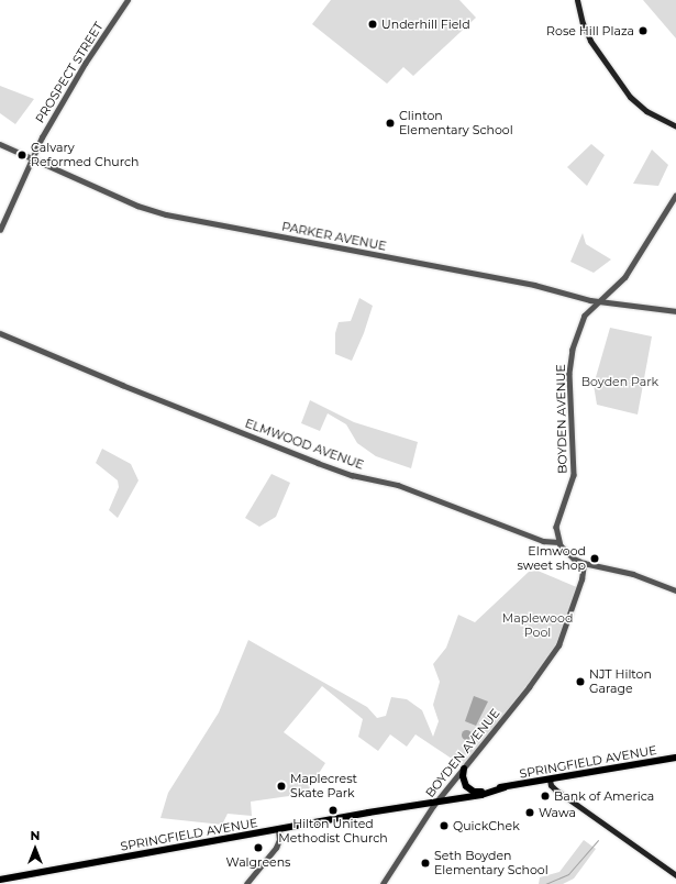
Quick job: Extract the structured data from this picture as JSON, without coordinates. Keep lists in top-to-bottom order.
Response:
{
  "streets": {
    "main road": ["SPRINGFIELD AVENUE"],
    "street": [
      "PROSPECT STREET",
      "PARKER AVENUE",
      "BOYDEN AVENUE",
      "ELMWOOD AVENUE"
    ]
  },
  "crossings": [
    ["PROSPECT STREET", "PARKER AVENUE"],
    ["PARKER AVENUE", "BOYDEN AVENUE"],
    ["BOYDEN AVENUE", "ELMWOOD AVENUE"],
    ["BOYDEN AVENUE", "SPRINGFIELD AVENUE"]
  ],
  "parks": ["Boyden Park", "Maplewood Pool"],
  "places": [
    "Underhill Field",
    "Rose Hill Plaza",
    "Clinton Elementary School",
    "Calvary Reformed Church",
    "Elmwood sweet shop",
    "NJT Hilton Garage",
    "Maplecrest Skate Park",
    "Bank of America",
    "Hilton United Methodist Church",
    "Wawa",
    "QuickChek",
    "Walgreens",
    "Seth Boyden Elementary School"
  ],
  "north": "top"
}
